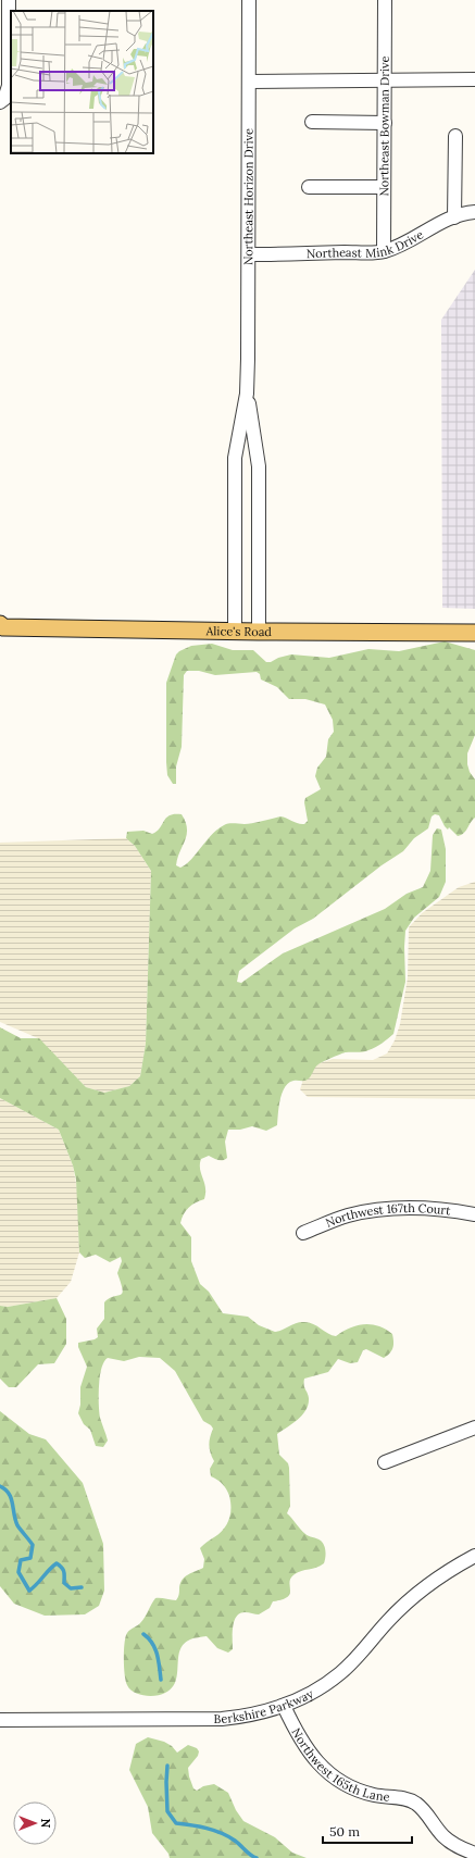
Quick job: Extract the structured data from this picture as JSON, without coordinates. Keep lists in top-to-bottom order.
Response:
{
  "streets": {
    "main road": ["Alice's Road"],
    "street": [
      "Northeast Bowman Drive",
      "Northeast Horizon Drive",
      "Northeast Mink Drive",
      "Northwest 167th Court",
      "Berkshire Parkway",
      "Northwest 165th Lane"
    ]
  },
  "crossings": [
    ["Northeast Bowman Drive", "Northeast Mink Drive"],
    ["Northeast Horizon Drive", "Northeast Mink Drive"],
    ["Northeast Horizon Drive", "Alice's Road"],
    ["Berkshire Parkway", "Northwest 165th Lane"]
  ],
  "scale_bar": "50 m",
  "north": "right"
}
